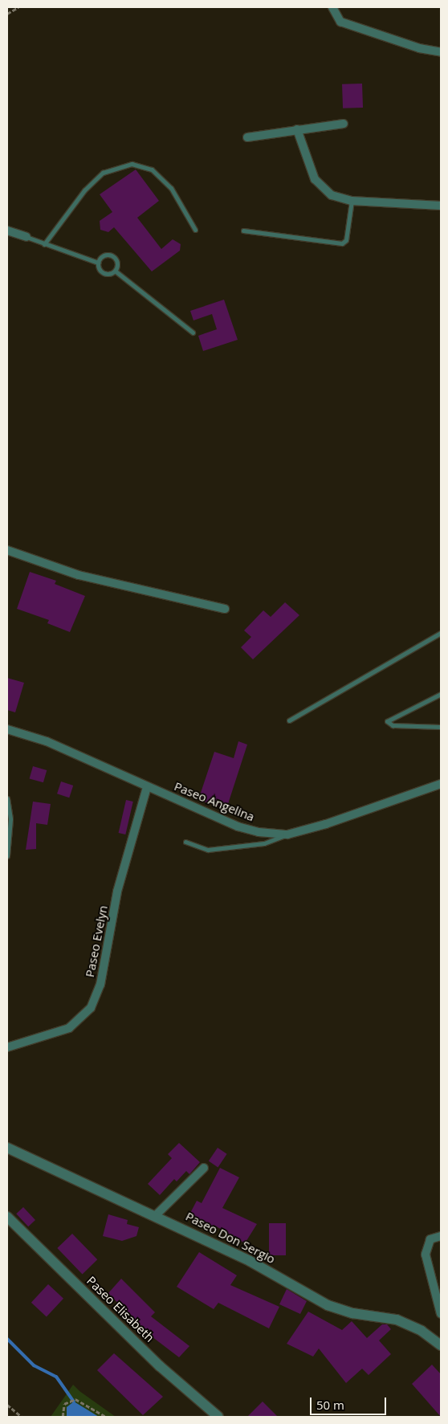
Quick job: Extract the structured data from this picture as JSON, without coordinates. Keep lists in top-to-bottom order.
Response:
{
  "streets": {
    "street": [
      "Paseo Angelina",
      "Paseo Evelyn",
      "Paseo Don Sergio",
      "Paseo Elisabeth"
    ]
  },
  "crossings": [
    ["Paseo Angelina", "Paseo Evelyn"]
  ],
  "scale_bar": "50 m"
}
